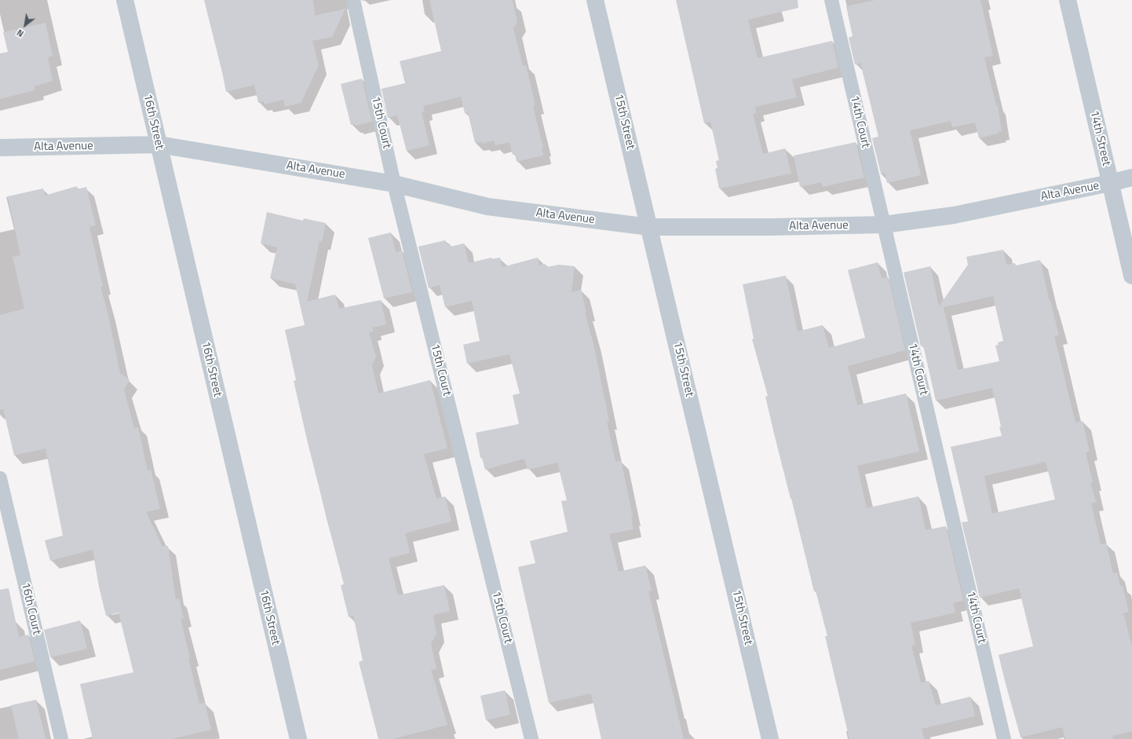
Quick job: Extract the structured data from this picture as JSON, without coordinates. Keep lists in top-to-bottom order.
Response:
{
  "streets": {
    "street": [
      "16th Street",
      "15th Street",
      "14th Street",
      "Alta Avenue"
    ],
    "lane": ["14th Court", "15th Court", "16th Court"]
  },
  "crossings": [
    ["16th Street", "Alta Avenue"],
    ["15th Street", "Alta Avenue"],
    ["14th Court", "Alta Avenue"],
    ["15th Court", "Alta Avenue"],
    ["14th Street", "Alta Avenue"]
  ],
  "north": "bottom left"
}
